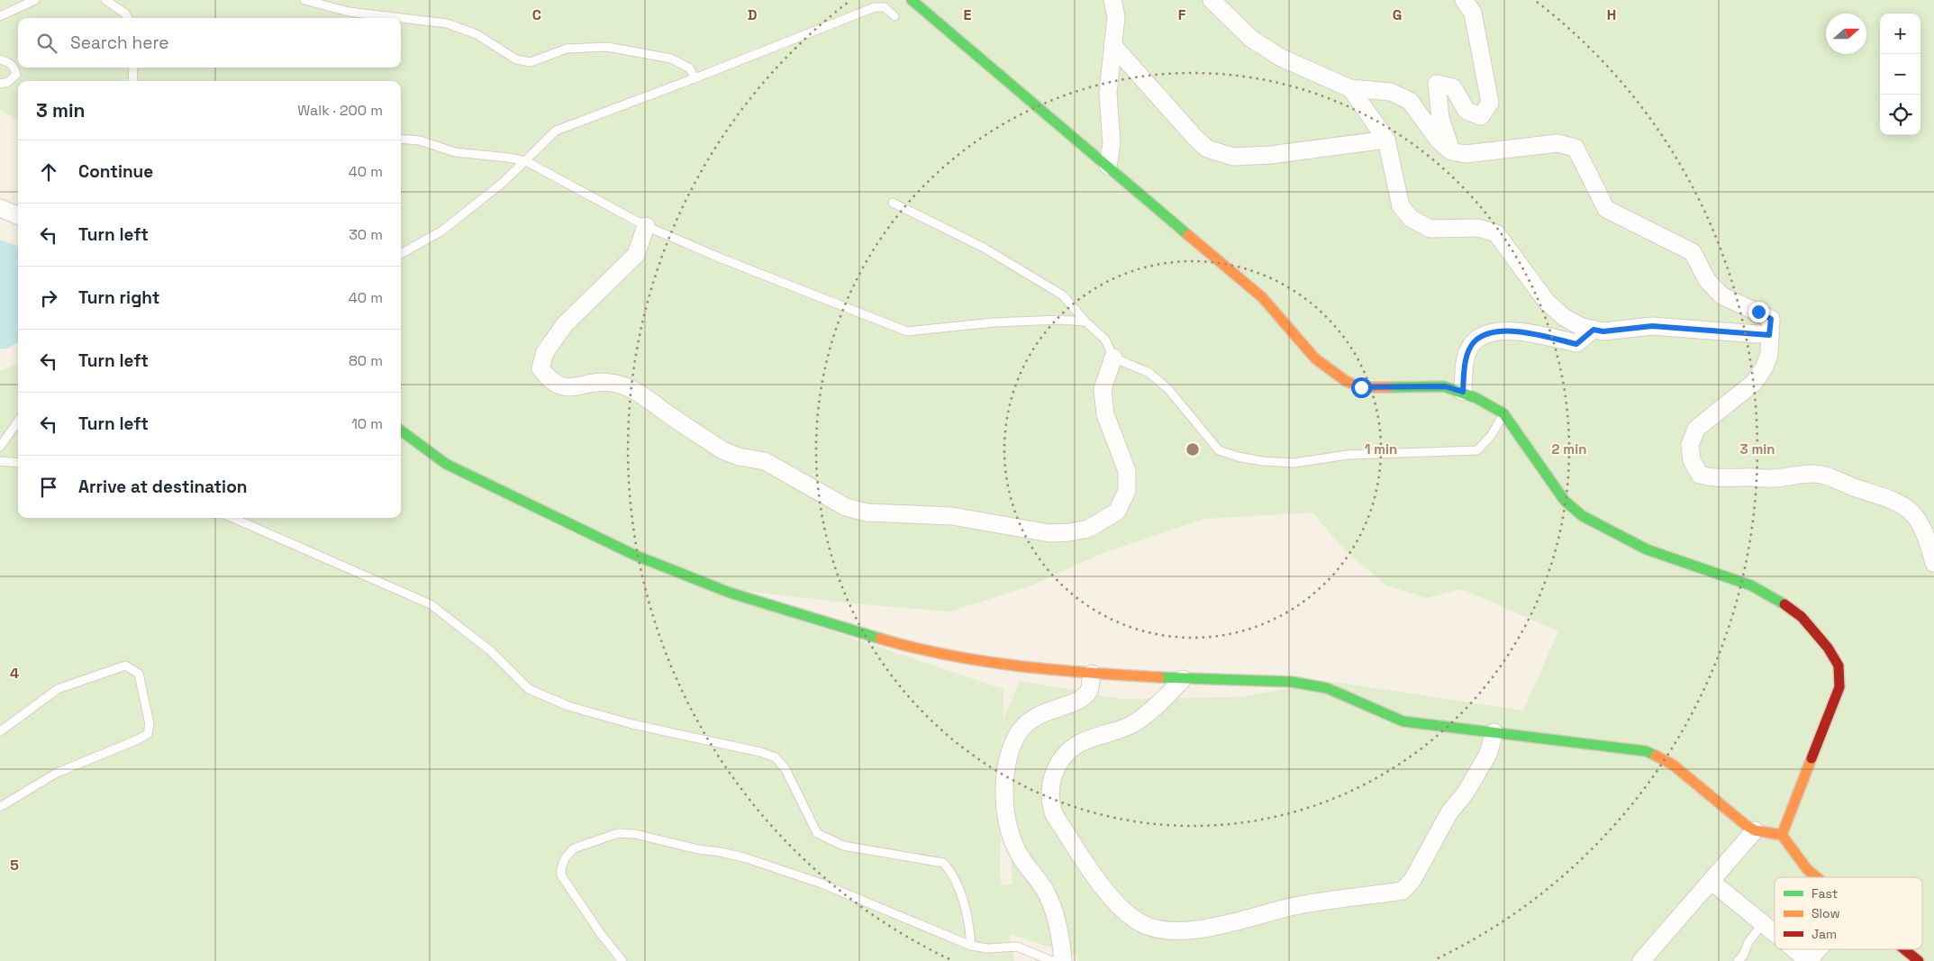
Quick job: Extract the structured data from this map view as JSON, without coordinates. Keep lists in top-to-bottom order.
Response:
{
  "legend": ["Fast", "Slow", "Jam"],
  "north": "right",
  "page": {
    "map_buttons": ["+", "−"],
    "search": "Search here",
    "heading": ["3 min", "Walk · 200 m"],
    "list": [
      ["Continue", "40 m"],
      ["Turn left", "30 m"],
      ["Turn right", "40 m"],
      ["Turn left", "80 m"],
      ["Turn left", "10 m"],
      "Arrive at destination"
    ]
  },
  "grid": {
    "columns": [
      "C",
      "D",
      "E",
      "F",
      "G",
      "H"
    ],
    "rows": ["4", "5"]
  },
  "rings": ["1 min", "2 min", "3 min"]
}
